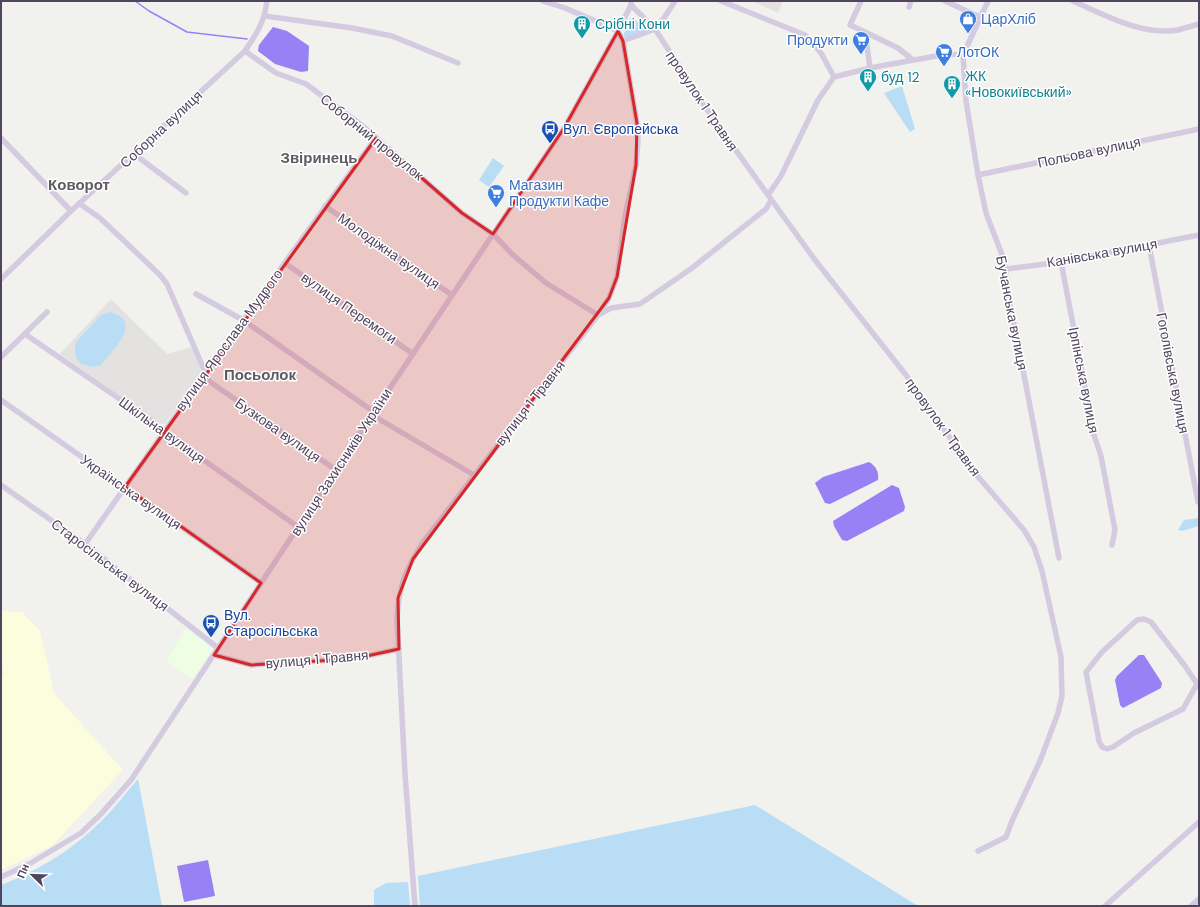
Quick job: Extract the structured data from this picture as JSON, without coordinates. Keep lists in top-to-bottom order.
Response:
{
  "streets": {
    "street": [
      "провулок 1 Травня",
      "Соборна вулиця",
      "Соборний провулок",
      "Польова вулиця",
      "Молодіжна вулиця",
      "Канівська вулиця",
      "вулиця Перемоги",
      "Бучанська вулиця",
      "вулиця Ярослава Мудрого",
      "Гоголівська вулиця",
      "Ірпінська вулиця",
      "вулиця 1 Травня",
      "Шкільна вулиця",
      "Бузкова вулиця",
      "вулиця Захисників України",
      "Українська вулиця",
      "Старосільська вулиця"
    ]
  },
  "crossings": [
    ["провулок 1 Травня", "вулиця Захисників України"],
    ["Соборна вулиця", "Соборний провулок"],
    ["Соборна вулиця", "Бузкова вулиця"],
    ["Соборний провулок", "вулиця Ярослава Мудрого"],
    ["Соборний провулок", "вулиця 1 Травня"],
    ["Соборний провулок", "вулиця Захисників України"],
    ["Польова вулиця", "Бучанська вулиця"],
    ["Молодіжна вулиця", "вулиця Ярослава Мудрого"],
    ["Молодіжна вулиця", "вулиця Захисників України"],
    ["Канівська вулиця", "Бучанська вулиця"],
    ["Канівська вулиця", "Гоголівська вулиця"],
    ["Канівська вулиця", "Ірпінська вулиця"],
    ["вулиця Перемоги", "вулиця Ярослава Мудрого"],
    ["вулиця Перемоги", "вулиця Захисників України"],
    ["вулиця Ярослава Мудрого", "Шкільна вулиця"],
    ["вулиця Ярослава Мудрого", "Бузкова вулиця"],
    ["вулиця Ярослава Мудрого", "Українська вулиця"],
    ["вулиця Ярослава Мудрого", "Старосільська вулиця"],
    ["вулиця 1 Травня", "вулиця Захисників України"],
    ["Шкільна вулиця", "вулиця Захисників України"],
    ["Бузкова вулиця", "вулиця Захисників України"],
    ["вулиця Захисників України", "Українська вулиця"],
    ["вулиця Захисників України", "Старосільська вулиця"]
  ],
  "districts": ["Звіринець", "Коворот", "Посьолок"],
  "places": {
    "shop": ["ЦарХліб"],
    "building": ["Срібні Кони", "буд 12", "ЖК «Новокиївський»"],
    "supermarket": ["Продукти", "ЛотОК", "Магазин Продукти Кафе"],
    "bus stop": ["Вул. Європейська", "Вул. Старосільська"]
  },
  "north": "top left"
}
